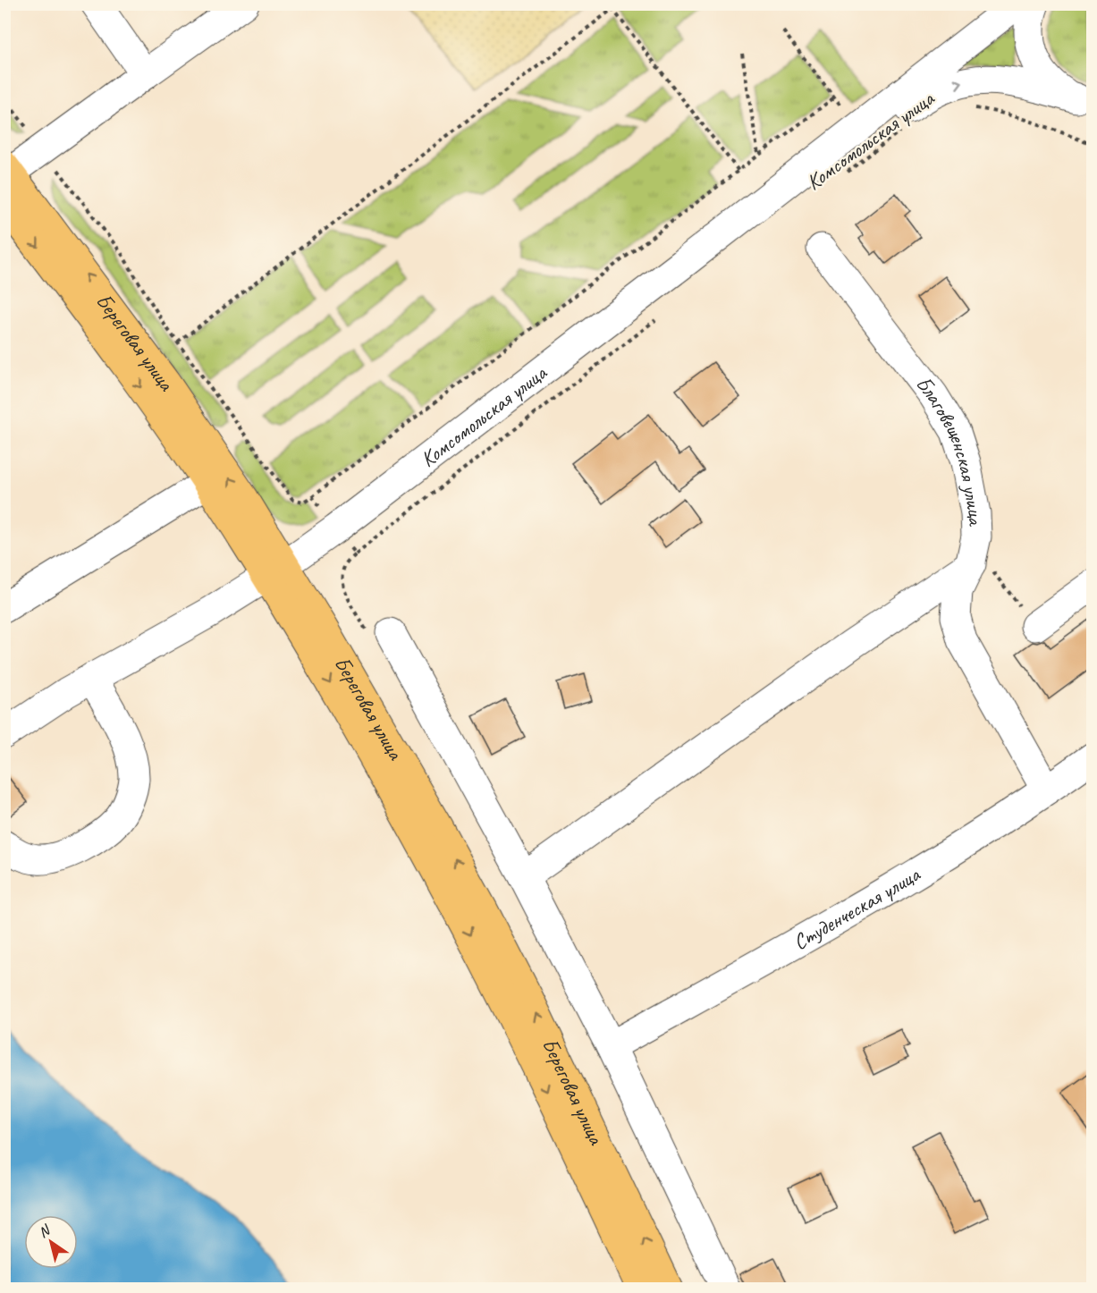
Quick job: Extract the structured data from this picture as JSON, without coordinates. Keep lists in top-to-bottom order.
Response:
{
  "streets": {
    "main road": ["Береговая улица"],
    "street": ["Комсомольская улица", "Благовещенская улица", "Студенческая улица"]
  },
  "crossings": [
    ["Комсомольская улица", "Береговая улица"],
    ["Благовещенская улица", "Студенческая улица"]
  ],
  "north": "top left"
}
